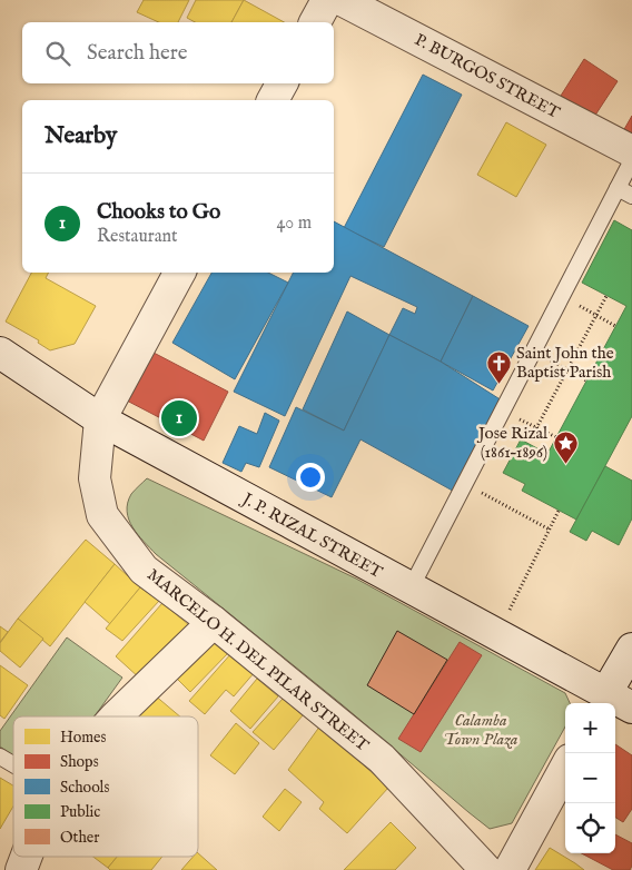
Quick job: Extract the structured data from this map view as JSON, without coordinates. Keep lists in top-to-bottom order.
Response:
{
  "streets": {
    "street": ["P. BURGOS STREET", "J. P. RIZAL STREET", "MARCELO H. DEL PILAR STREET"]
  },
  "crossings": [
    ["J. P. RIZAL STREET", "MARCELO H. DEL PILAR STREET"]
  ],
  "parks": ["Calamba Town Plaza"],
  "places": {
    "church": ["Saint John the Baptist Parish"],
    "place": ["Jose Rizal (1861–1896)"]
  },
  "legend": [
    "Homes",
    "Shops",
    "Schools",
    "Public",
    "Other"
  ],
  "page": {
    "search": "Search here",
    "heading": "Nearby",
    "list": [
      {
        "mark": "1",
        "name": "Chooks to Go",
        "note": "Restaurant",
        "value": "40 m"
      }
    ],
    "pins": "1",
    "map_buttons": ["+", "−"]
  }
}
